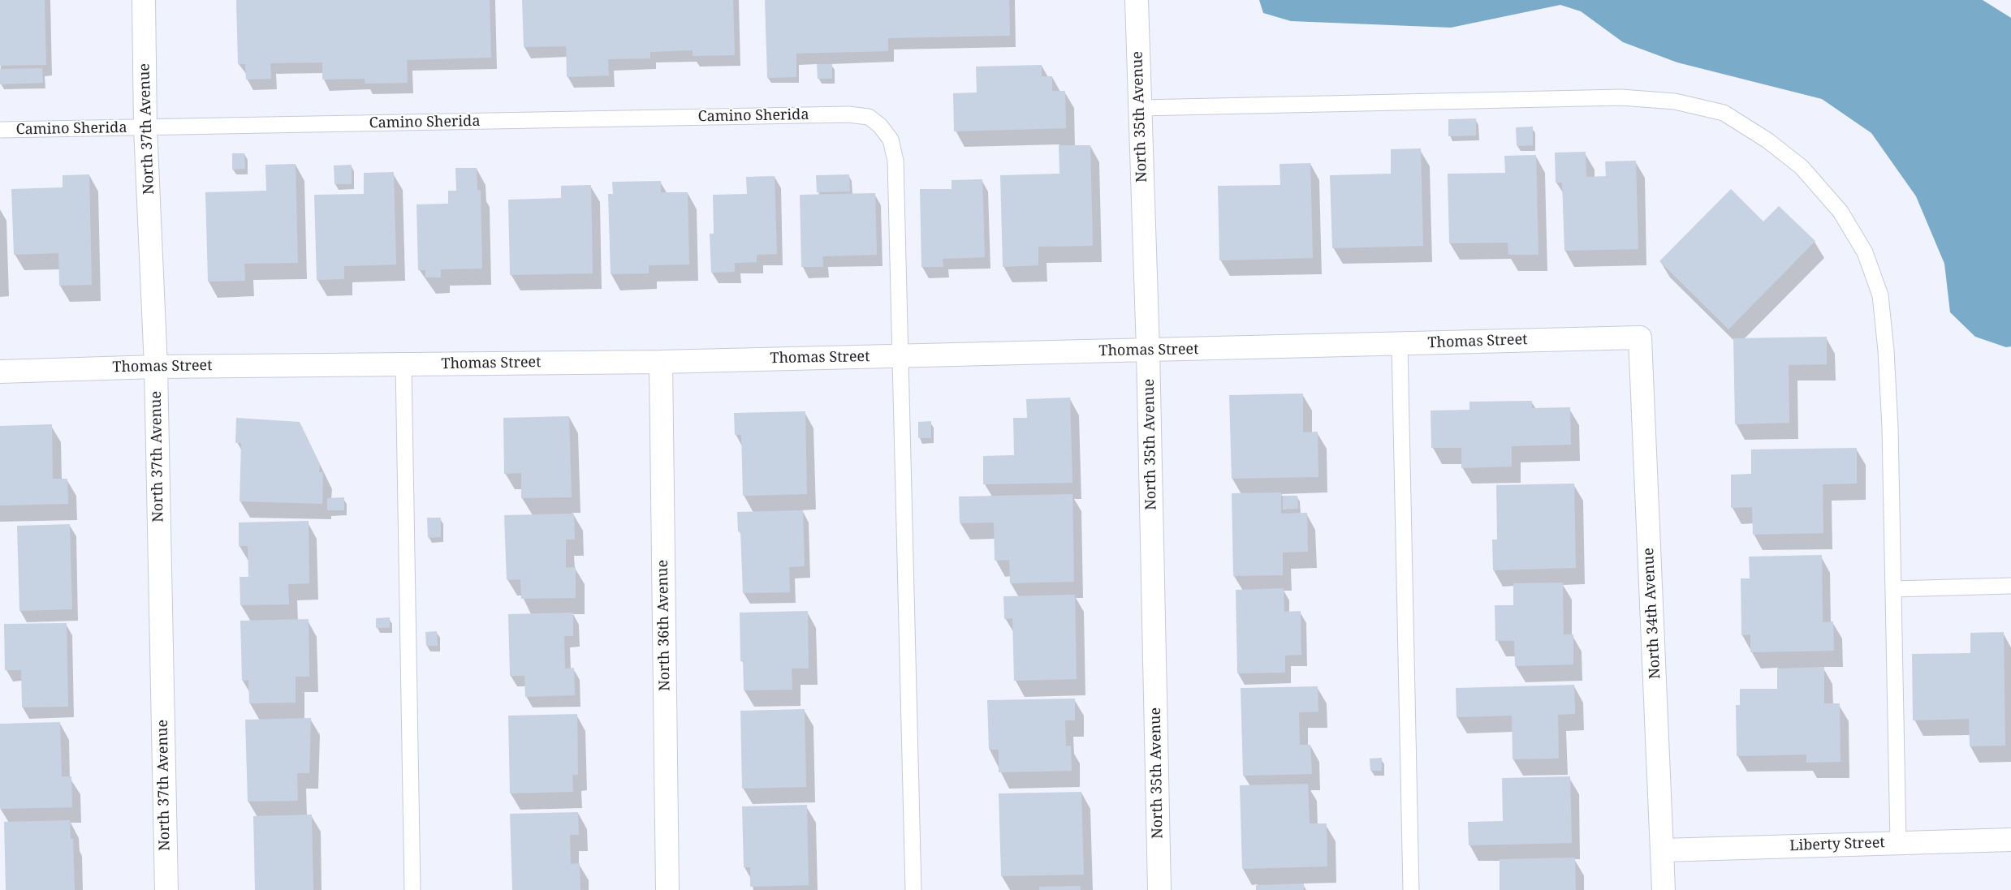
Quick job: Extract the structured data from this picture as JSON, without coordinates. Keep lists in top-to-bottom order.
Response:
{
  "streets": {
    "street": [
      "North 35th Avenue",
      "North 37th Avenue",
      "Thomas Street",
      "North 34th Avenue",
      "North 36th Avenue",
      "Liberty Street"
    ],
    "lane": ["Camino Sherida"]
  },
  "crossings": [
    ["Camino Sherida", "North 37th Avenue"],
    ["Camino Sherida", "Thomas Street"],
    ["North 35th Avenue", "Thomas Street"],
    ["North 37th Avenue", "Thomas Street"],
    ["Thomas Street", "North 34th Avenue"],
    ["Thomas Street", "North 36th Avenue"],
    ["North 34th Avenue", "Liberty Street"]
  ]
}
